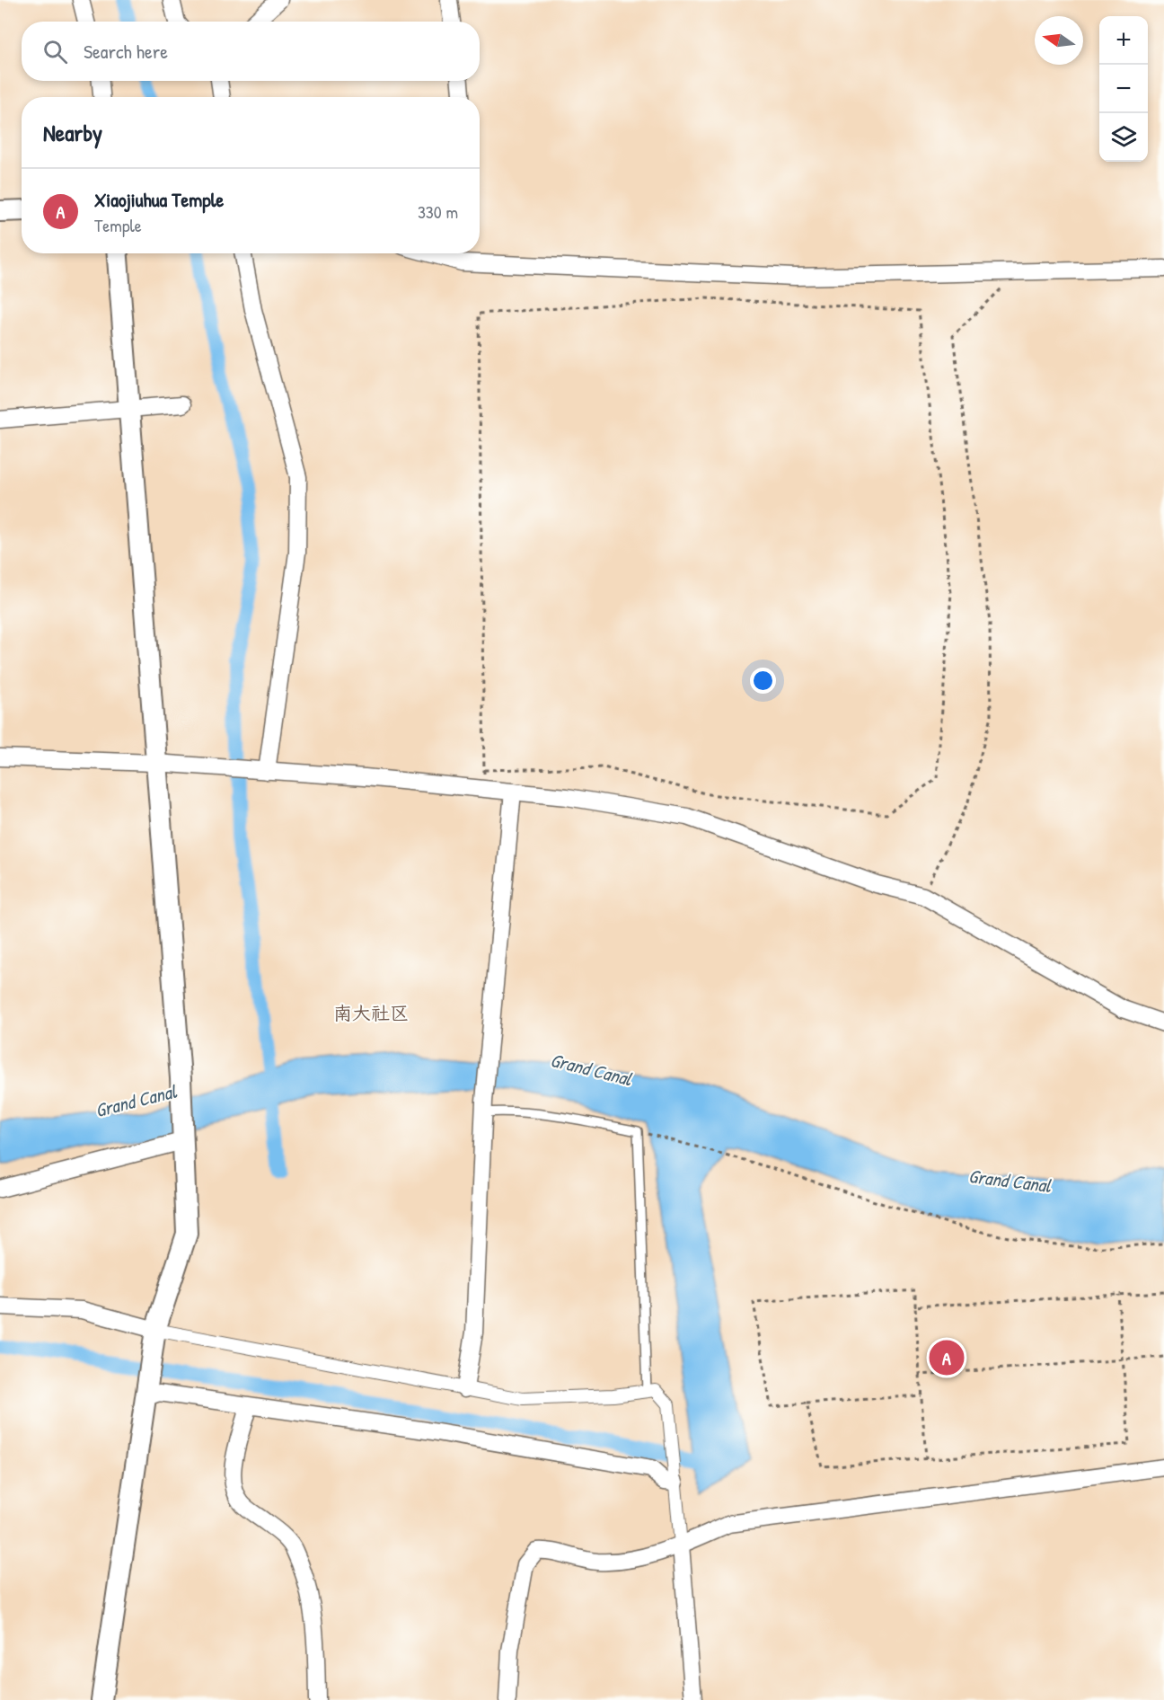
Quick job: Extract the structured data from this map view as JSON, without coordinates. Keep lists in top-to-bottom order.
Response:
{
  "districts": ["南大社区"],
  "water": ["Grand Canal"],
  "north": "left",
  "page": {
    "map_buttons": ["+", "−"],
    "search": "Search here",
    "heading": "Nearby",
    "list": [
      {
        "mark": "A",
        "name": "Xiaojiuhua Temple",
        "note": "Temple",
        "value": "330 m"
      }
    ],
    "pins": "A"
  }
}
